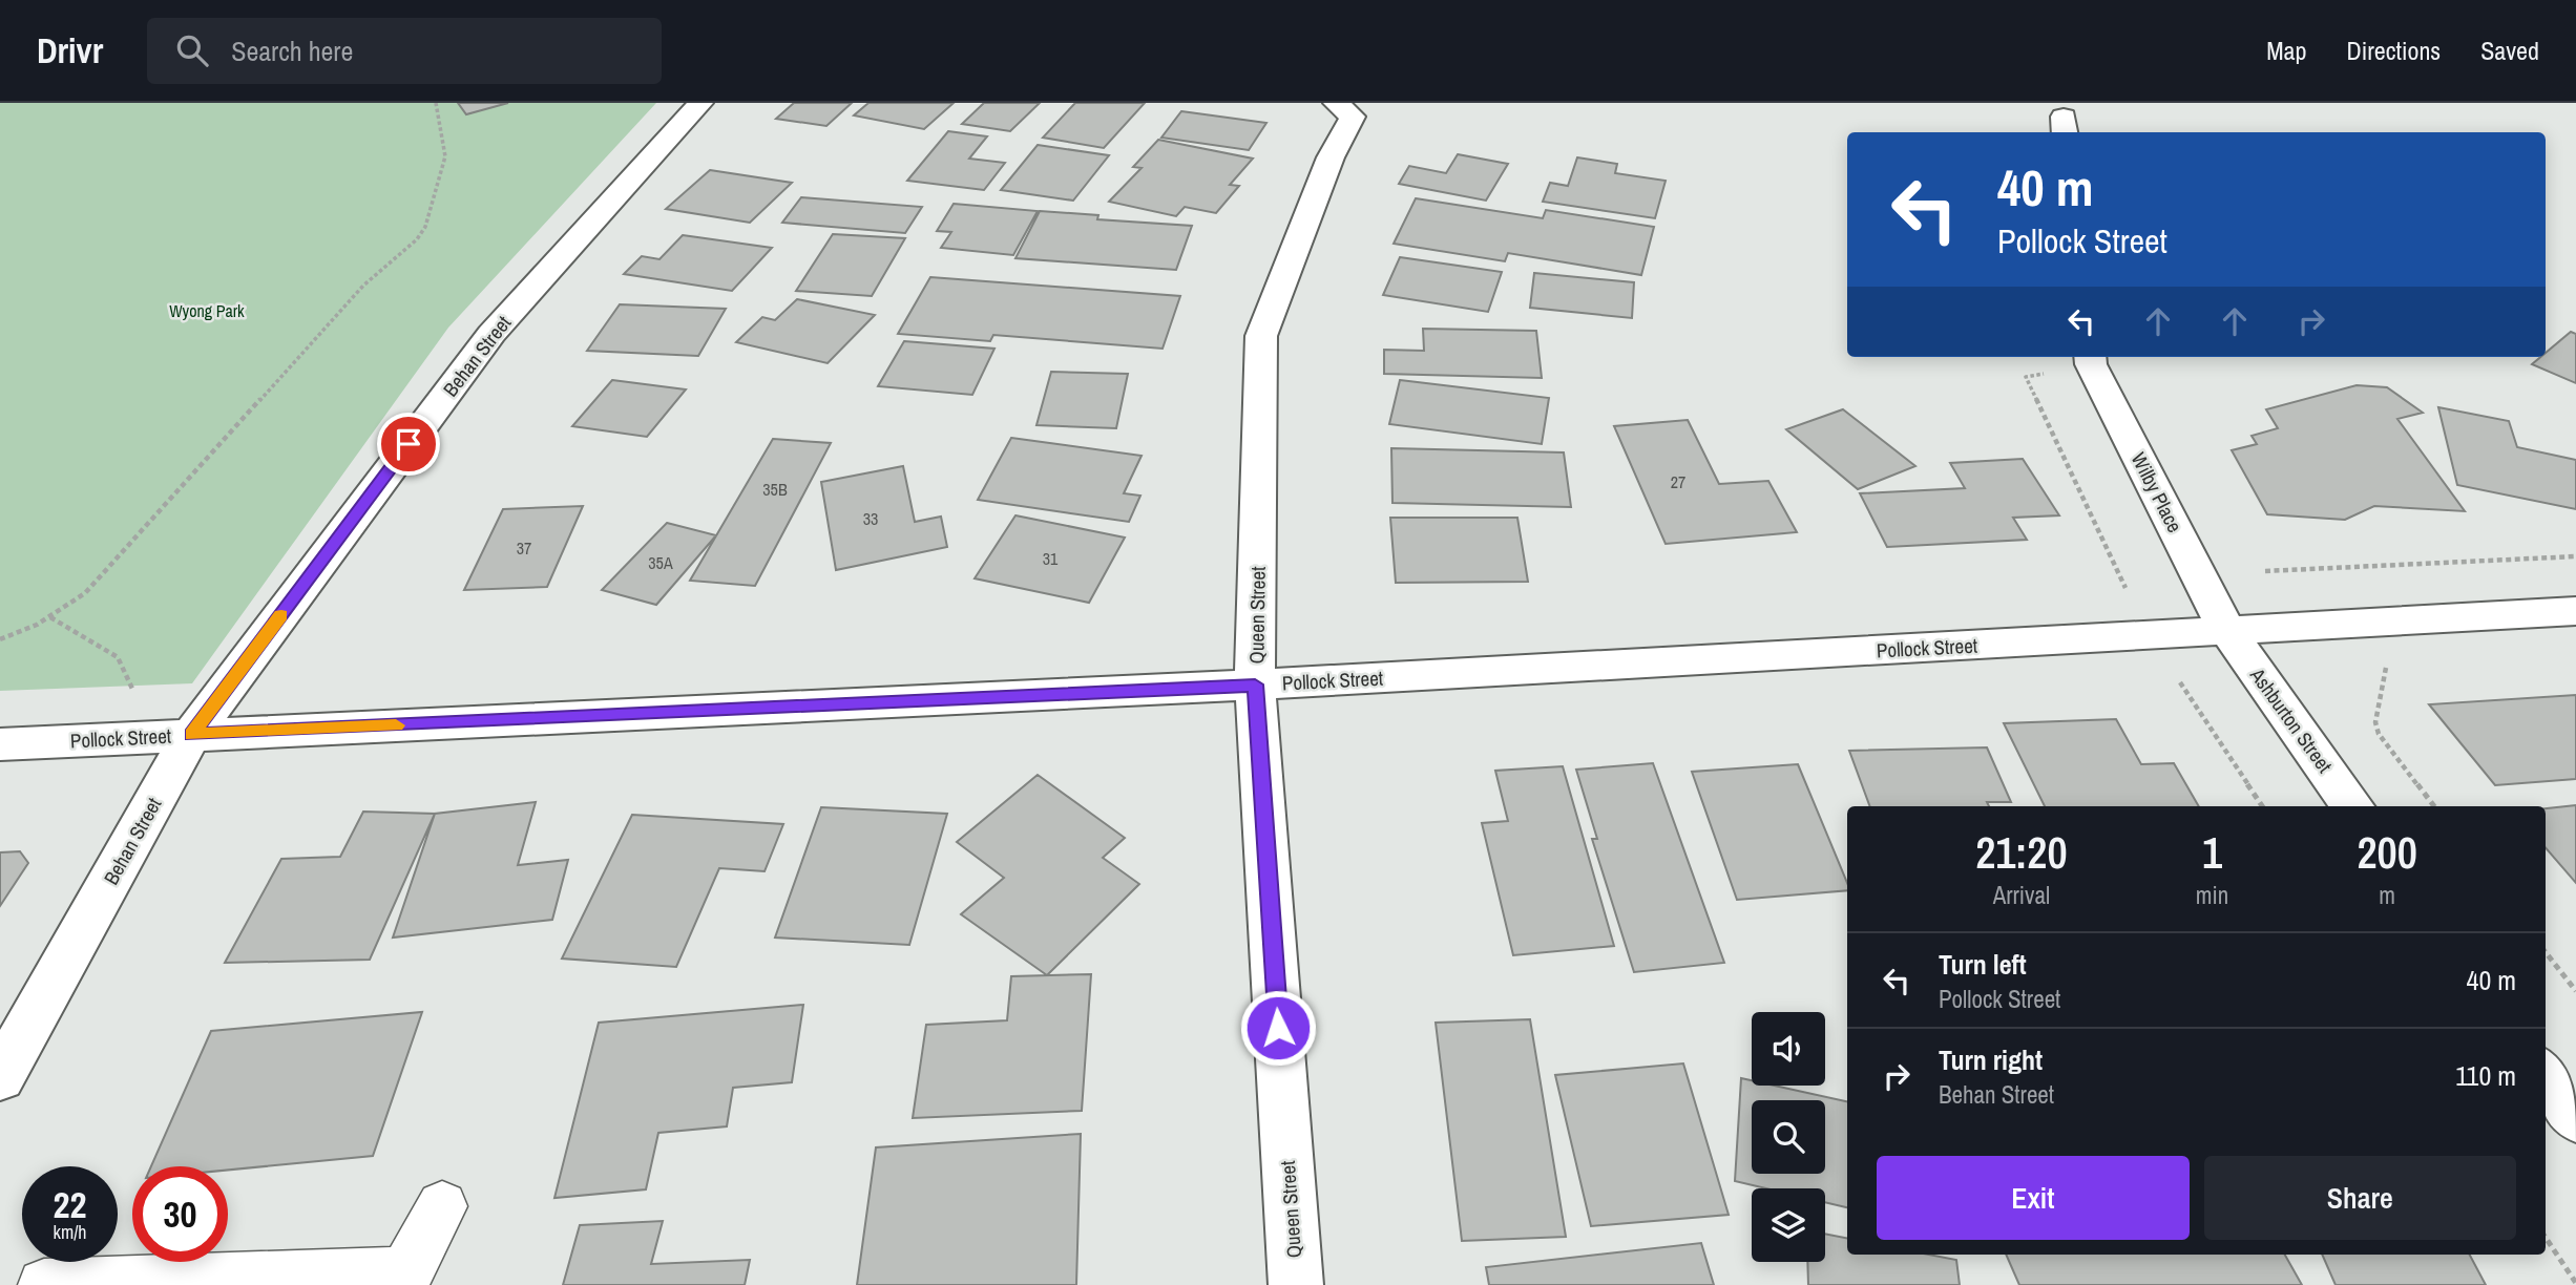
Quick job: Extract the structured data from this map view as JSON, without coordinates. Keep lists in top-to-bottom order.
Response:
{
  "streets": {
    "street": [
      "Behan Street",
      "Wilby Place",
      "Queen Street",
      "Pollock Street",
      "Ashburton Street"
    ]
  },
  "crossings": [
    ["Behan Street", "Pollock Street"],
    ["Wilby Place", "Pollock Street"],
    ["Wilby Place", "Ashburton Street"],
    ["Queen Street", "Pollock Street"],
    ["Pollock Street", "Ashburton Street"]
  ],
  "parks": ["Wyong Park"],
  "house_numbers": [
    "27",
    "35B",
    "33",
    "37",
    "31",
    "35A"
  ],
  "page": {
    "header": "Drivr",
    "search": "Search here",
    "nav": ["Map", "Directions", "Saved"],
    "turn": ["40 m", "Pollock Street"],
    "eta": [
      "21:20",
      "Arrival",
      "1",
      "min",
      "200",
      "m"
    ],
    "list": [
      {
        "name": "Turn left",
        "note": "Pollock Street",
        "value": "40 m"
      },
      {
        "name": "Turn right",
        "note": "Behan Street",
        "value": "110 m"
      }
    ],
    "buttons": ["Exit", "Share"],
    "speed": "22 km/h",
    "limit": "30"
  }
}
